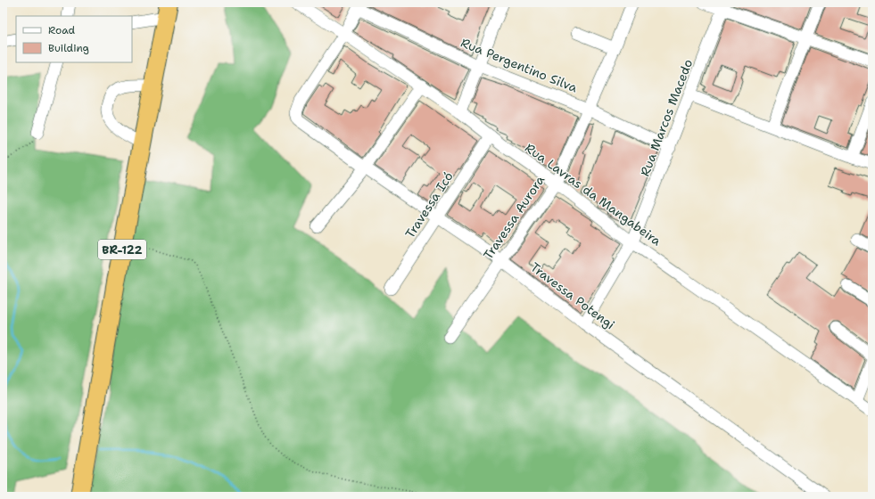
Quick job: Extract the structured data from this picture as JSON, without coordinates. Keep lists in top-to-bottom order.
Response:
{
  "streets": {
    "highway": ["BR-122"],
    "street": [
      "Rua Pergentino Silva",
      "Rua Marcos Macedo",
      "Rua Lavras da Mangabeira",
      "Travessa Icó",
      "Travessa Aurora",
      "Travessa Potengi"
    ]
  },
  "crossings": [
    ["Rua Pergentino Silva", "Rua Marcos Macedo"],
    ["Rua Pergentino Silva", "Travessa Aurora"],
    ["Rua Marcos Macedo", "Rua Lavras da Mangabeira"],
    ["Rua Marcos Macedo", "Travessa Potengi"],
    ["Rua Lavras da Mangabeira", "Travessa Icó"],
    ["Rua Lavras da Mangabeira", "Travessa Aurora"],
    ["Rua Lavras da Mangabeira", "Travessa Potengi"],
    ["Travessa Icó", "Travessa Potengi"],
    ["Travessa Aurora", "Travessa Potengi"]
  ],
  "legend": ["Road", "Building"]
}
